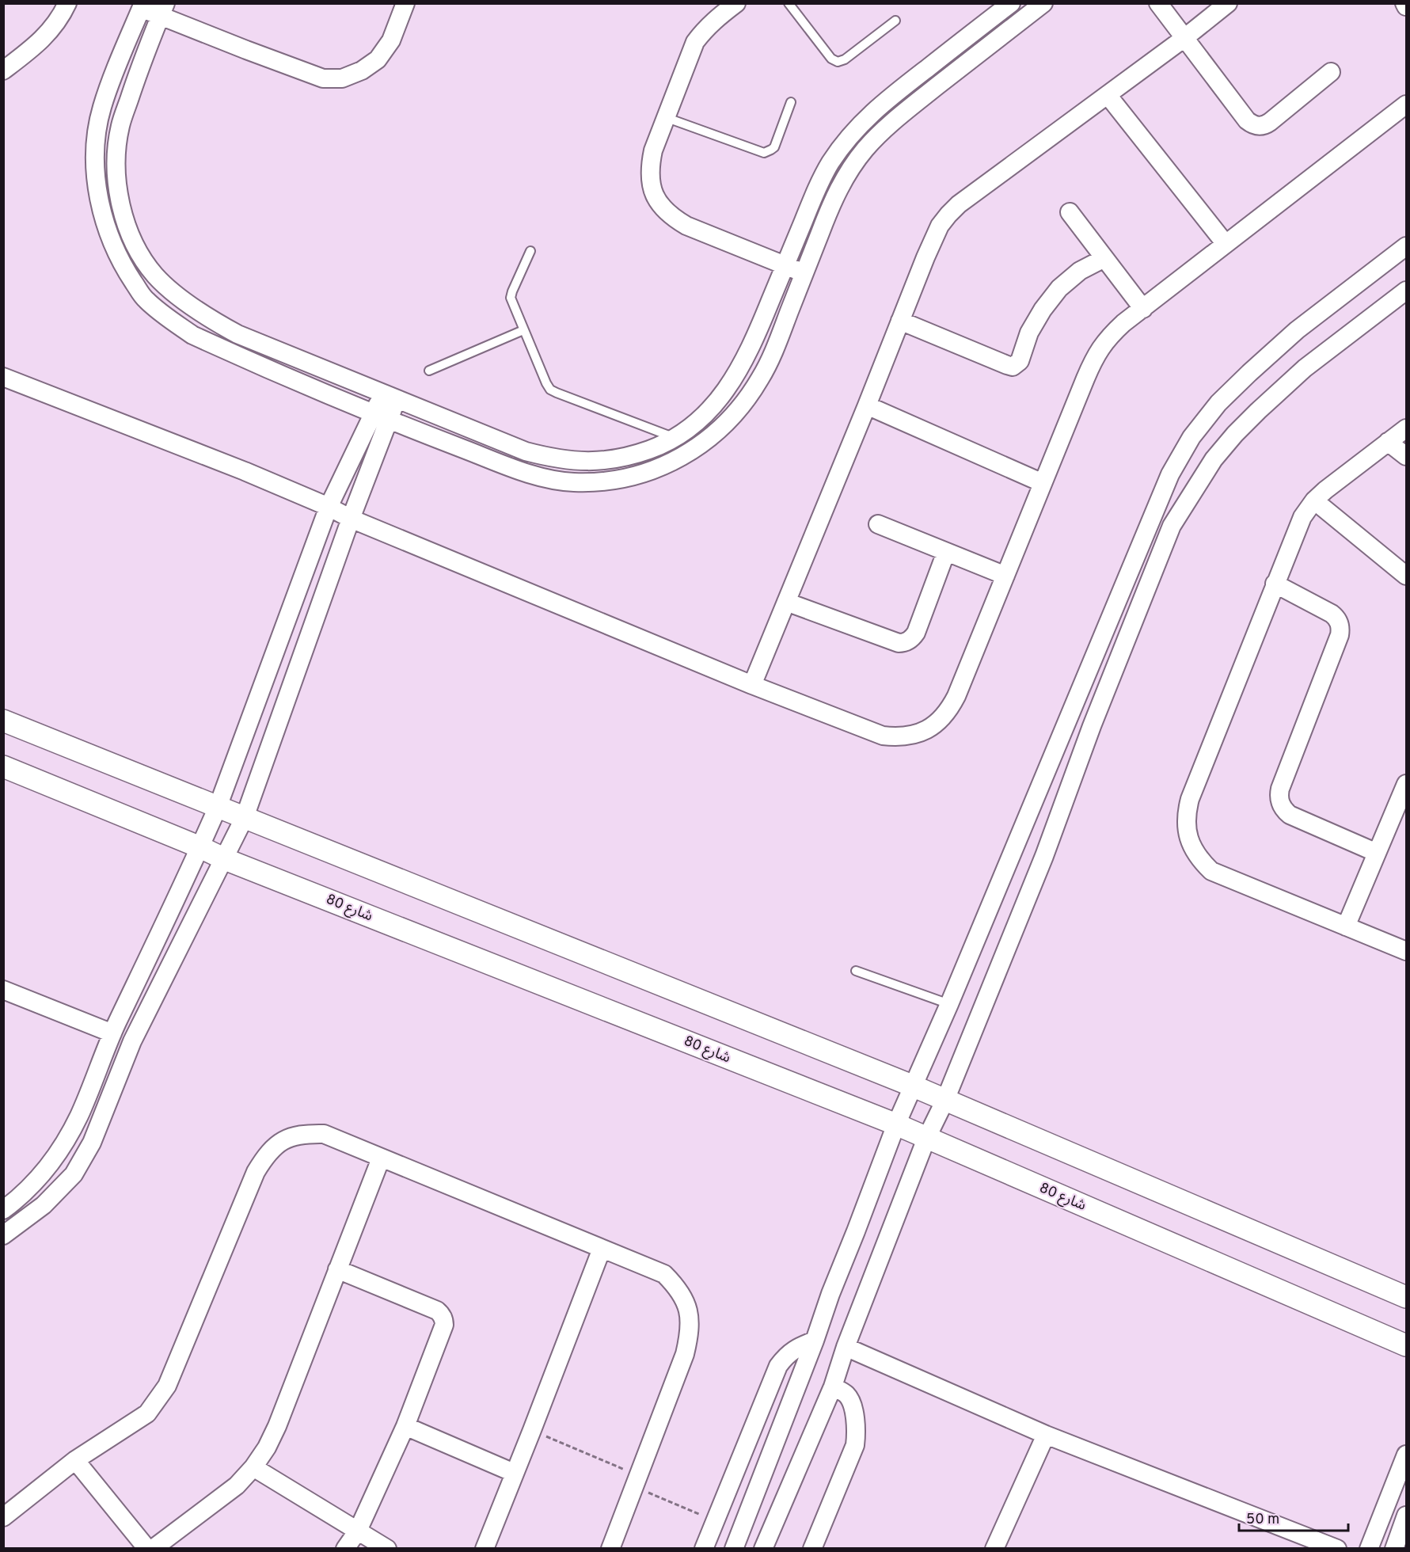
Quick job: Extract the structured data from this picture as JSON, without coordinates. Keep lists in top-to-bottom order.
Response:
{
  "streets": {
    "street": ["شارع 80"]
  },
  "scale_bar": "50 m"
}
